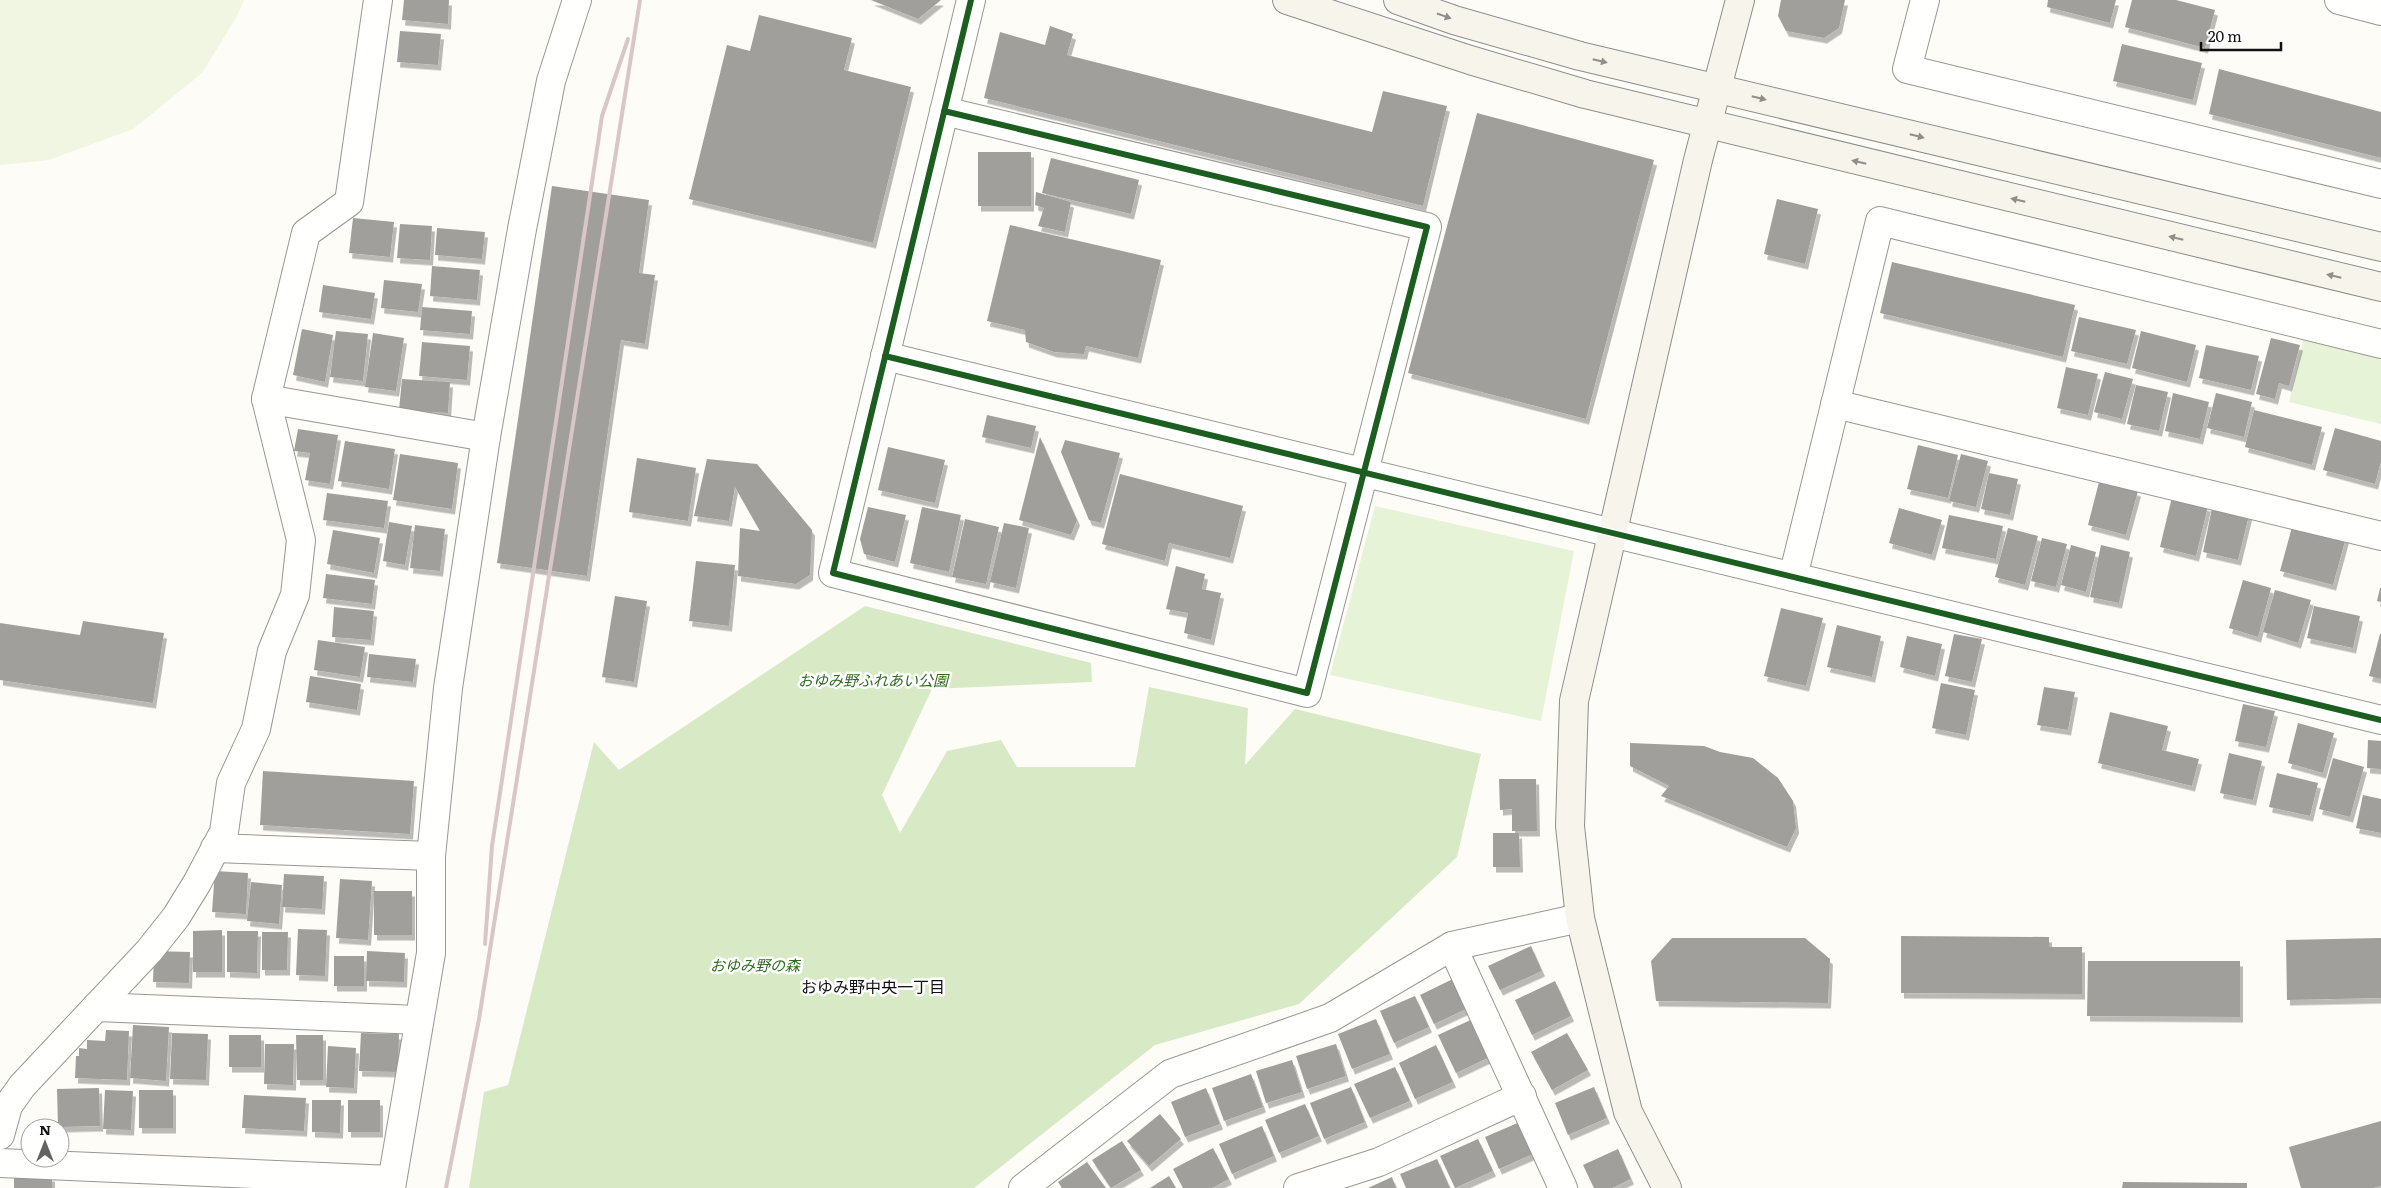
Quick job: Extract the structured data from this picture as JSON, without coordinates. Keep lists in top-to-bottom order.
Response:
{
  "districts": ["おゆみ野中央一丁目"],
  "parks": ["おゆみ野ふれあい公園", "おゆみ野の森"],
  "scale_bar": "20 m",
  "north": "top"
}
